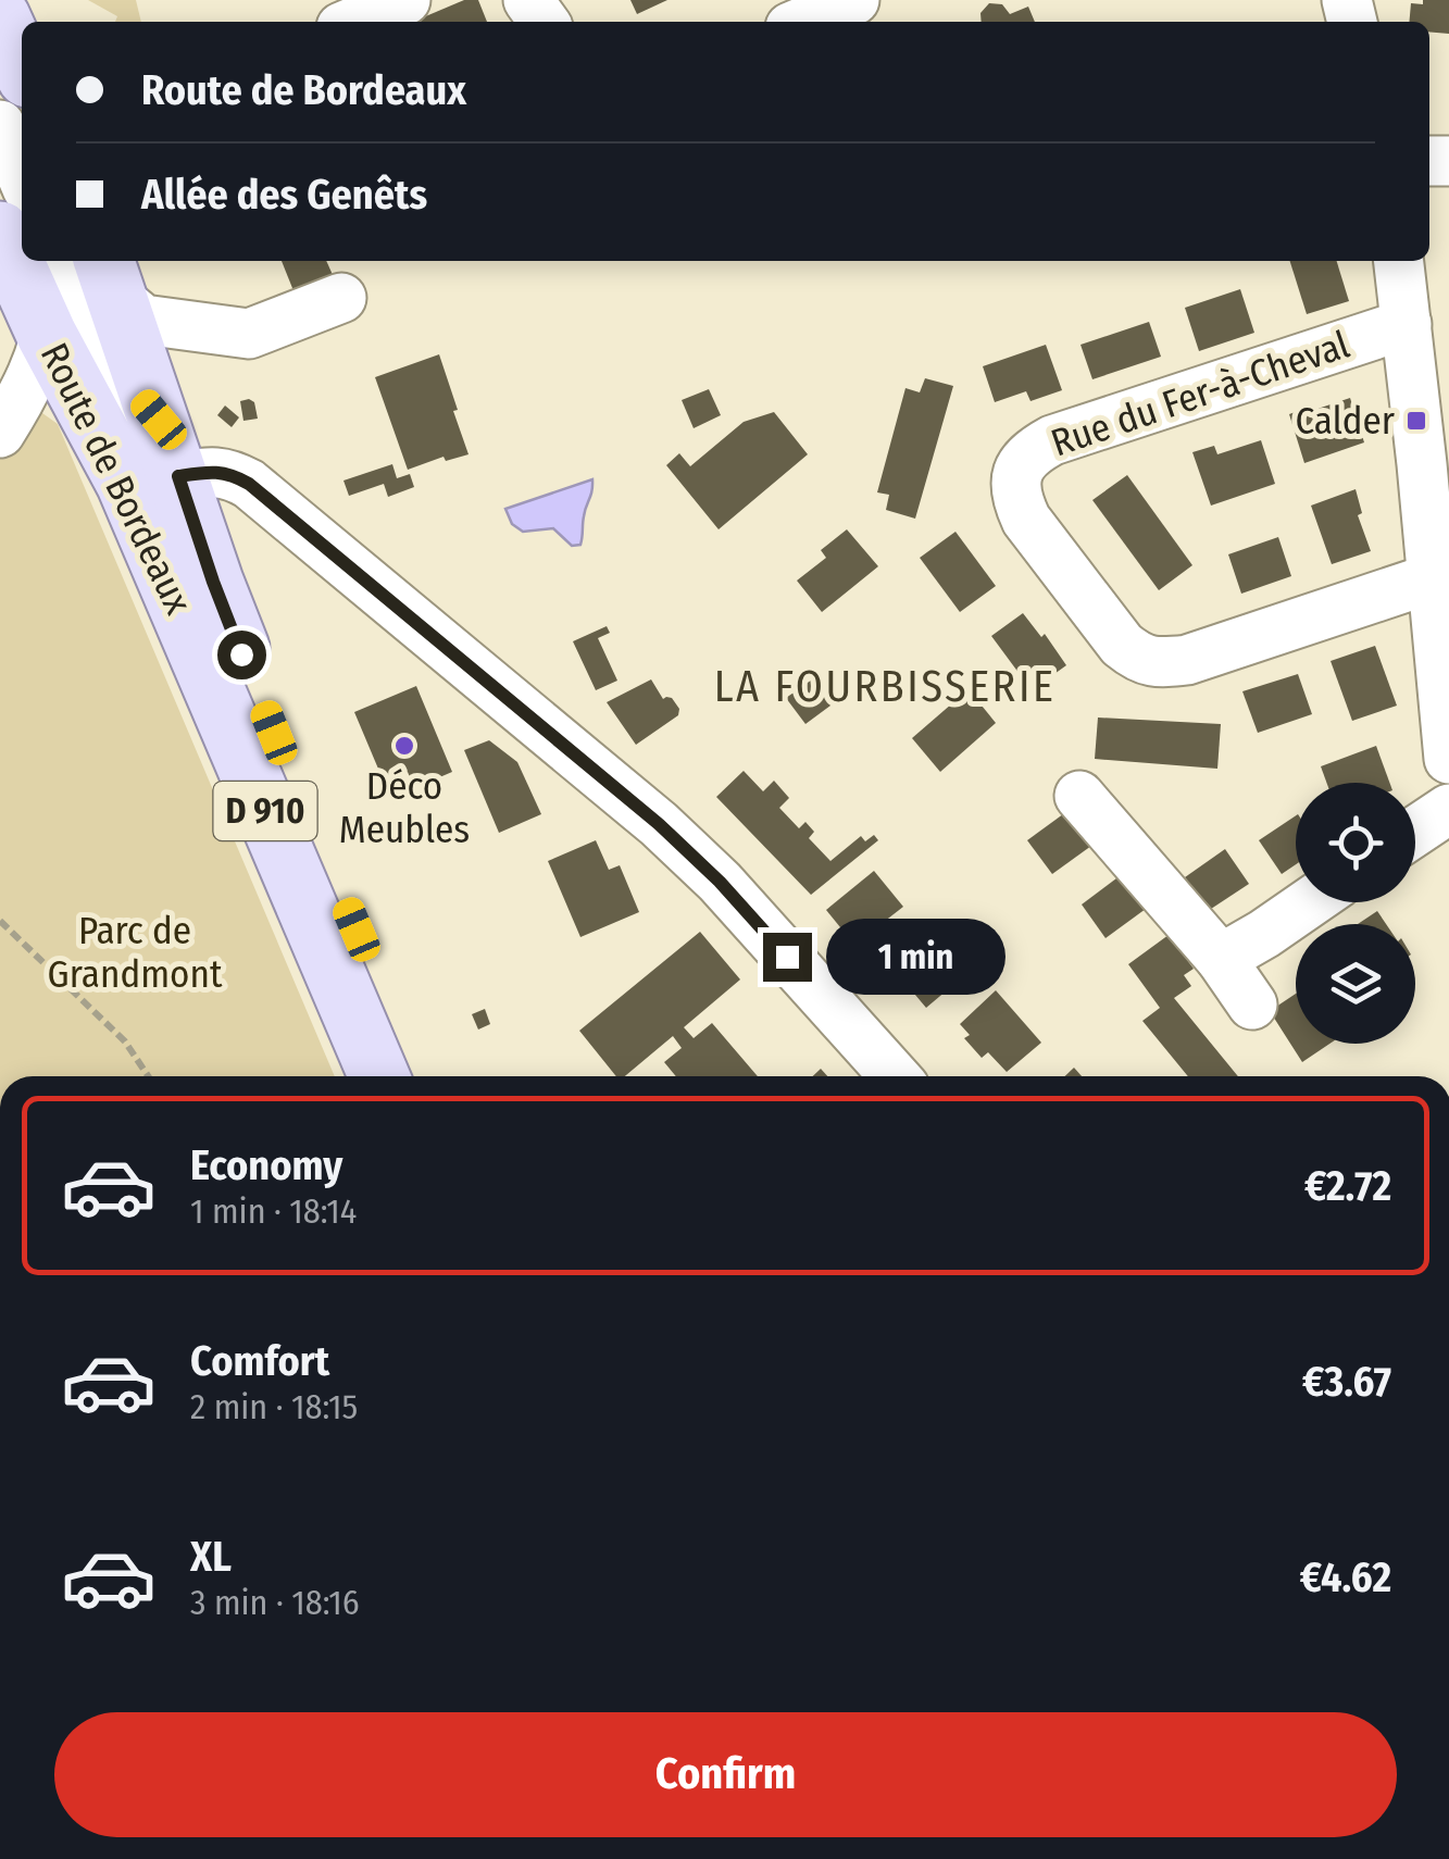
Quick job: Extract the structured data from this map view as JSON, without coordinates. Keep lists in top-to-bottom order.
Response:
{
  "streets": {
    "main road": ["Route de Bordeaux", "D 910"],
    "street": ["Rue du Fer-à-Cheval"]
  },
  "districts": ["LA FOURBISSERIE"],
  "parks": ["Parc de Grandmont"],
  "places": {
    "transit": ["Calder"],
    "other": ["Déco Meubles"]
  },
  "page": {
    "banner": ["Route de Bordeaux", "Allée des Genêts"],
    "bubble": "1 min",
    "list": [
      {
        "name": "Economy",
        "note": "1 min · 18:14",
        "value": "€2.72"
      },
      {
        "name": "Comfort",
        "note": "2 min · 18:15",
        "value": "€3.67"
      },
      {
        "name": "XL",
        "note": "3 min · 18:16",
        "value": "€4.62"
      }
    ],
    "buttons": "Confirm"
  }
}
